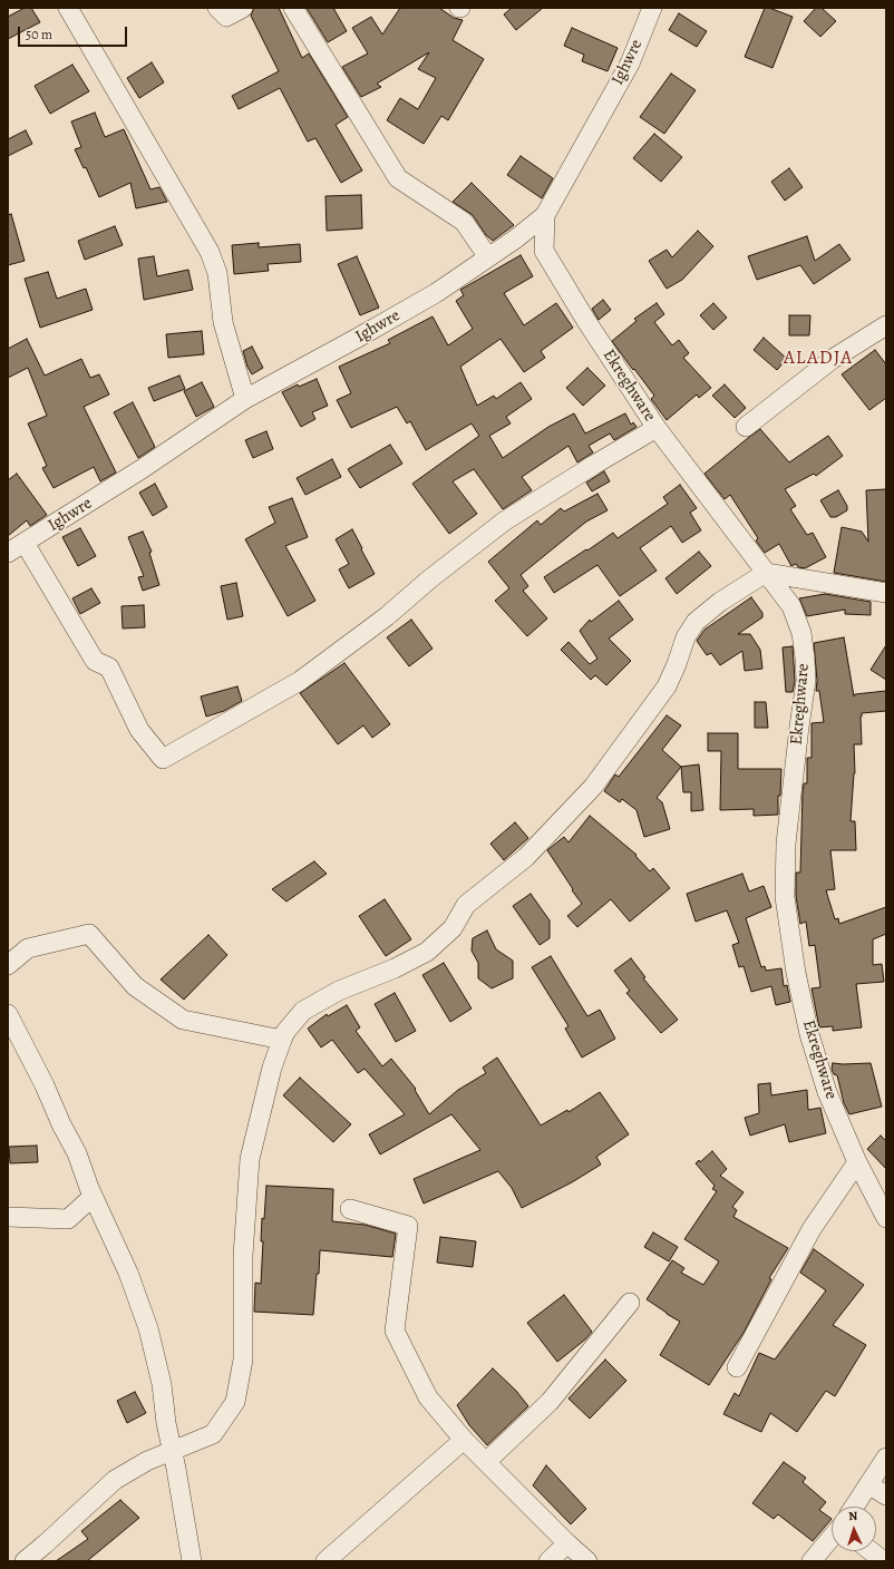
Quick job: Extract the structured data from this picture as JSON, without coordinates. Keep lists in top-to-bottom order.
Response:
{
  "streets": {
    "street": ["Ighwre", "Ekreghware"]
  },
  "districts": ["ALADJA"],
  "scale_bar": "50 m",
  "north": "top"
}
